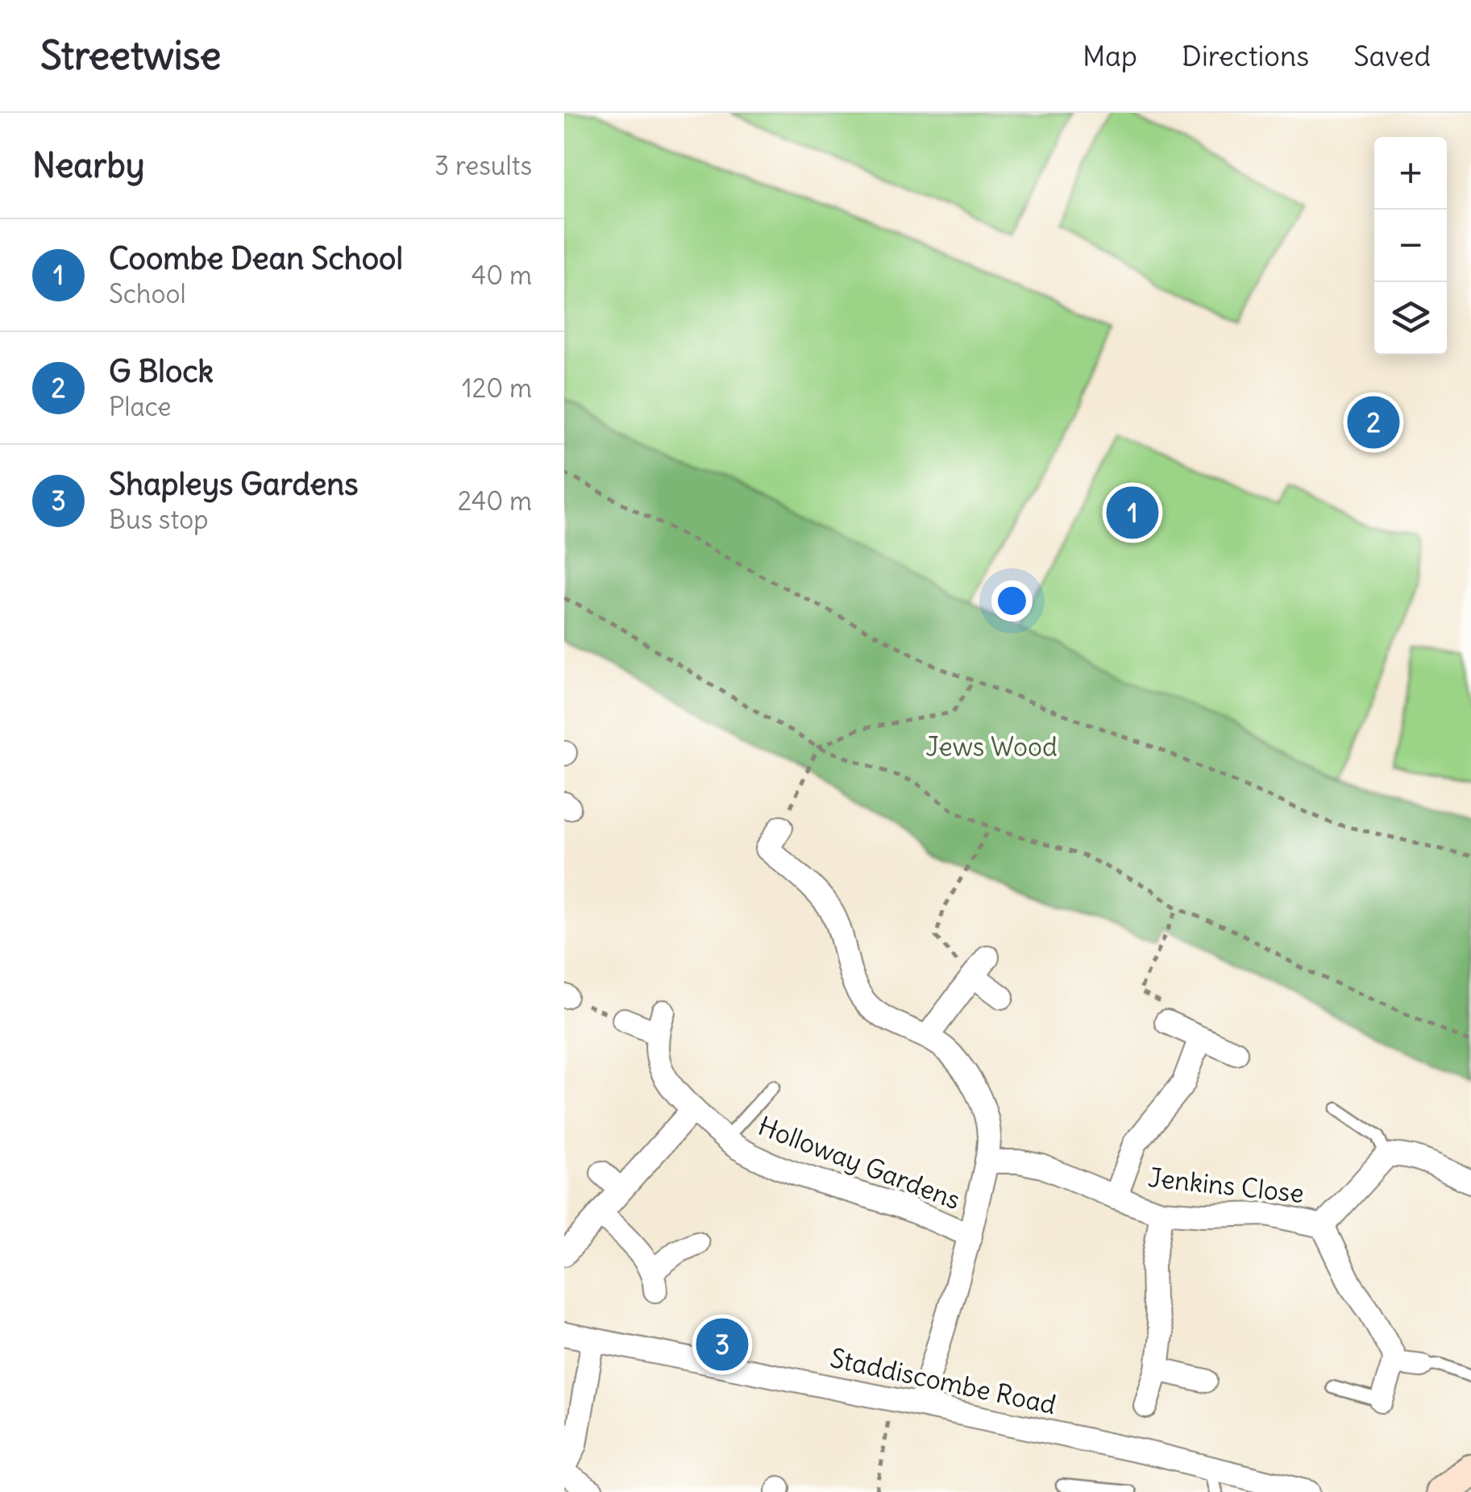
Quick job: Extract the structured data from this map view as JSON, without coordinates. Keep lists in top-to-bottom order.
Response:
{
  "streets": {
    "street": ["Holloway Gardens", "Jenkins Close", "Staddiscombe Road"]
  },
  "parks": ["Jews Wood"],
  "page": {
    "header": "Streetwise",
    "nav": ["Map", "Directions", "Saved"],
    "heading": ["Nearby", "3 results"],
    "map_buttons": ["+", "−"],
    "list": [
      {
        "mark": "1",
        "name": "Coombe Dean School",
        "note": "School",
        "value": "40 m"
      },
      {
        "mark": "2",
        "name": "G Block",
        "note": "Place",
        "value": "120 m"
      },
      {
        "mark": "3",
        "name": "Shapleys Gardens",
        "note": "Bus stop",
        "value": "240 m"
      }
    ],
    "pins": ["2", "1", "3"]
  }
}
